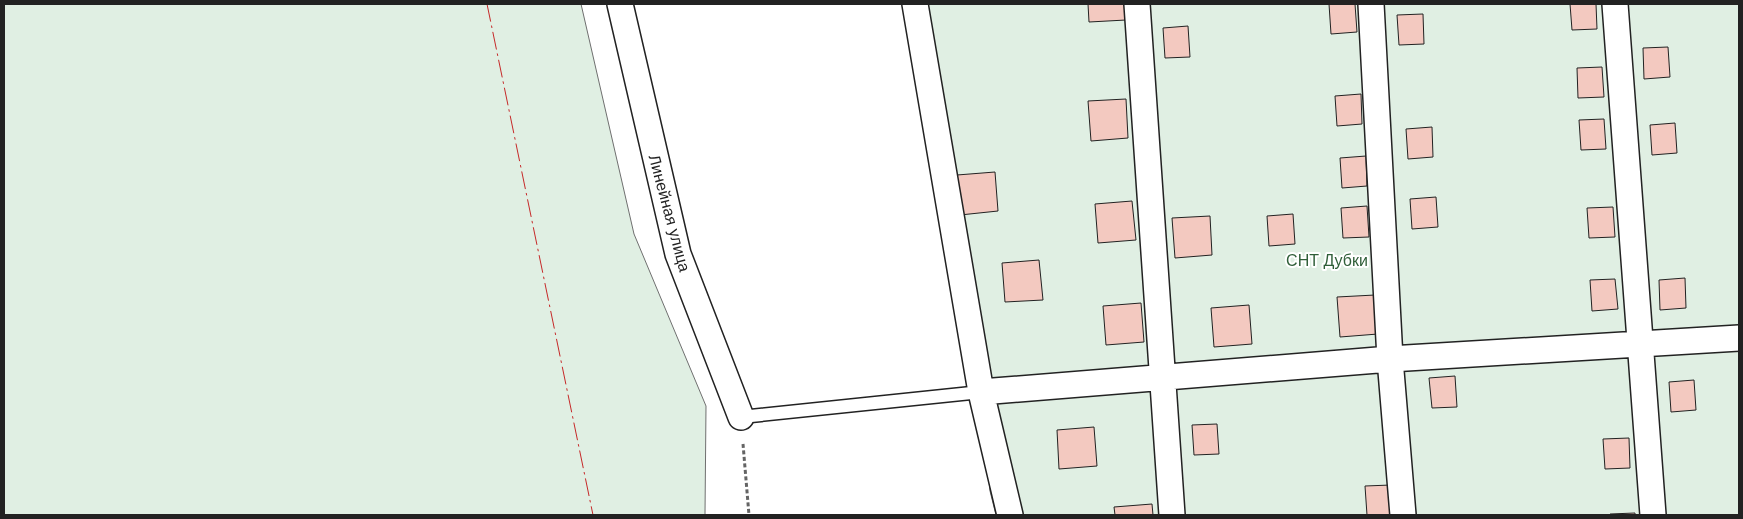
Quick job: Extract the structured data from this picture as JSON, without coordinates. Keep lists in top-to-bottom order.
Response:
{
  "streets": {
    "street": ["Линейная улица"]
  },
  "parks": ["СНТ Дубки"]
}
